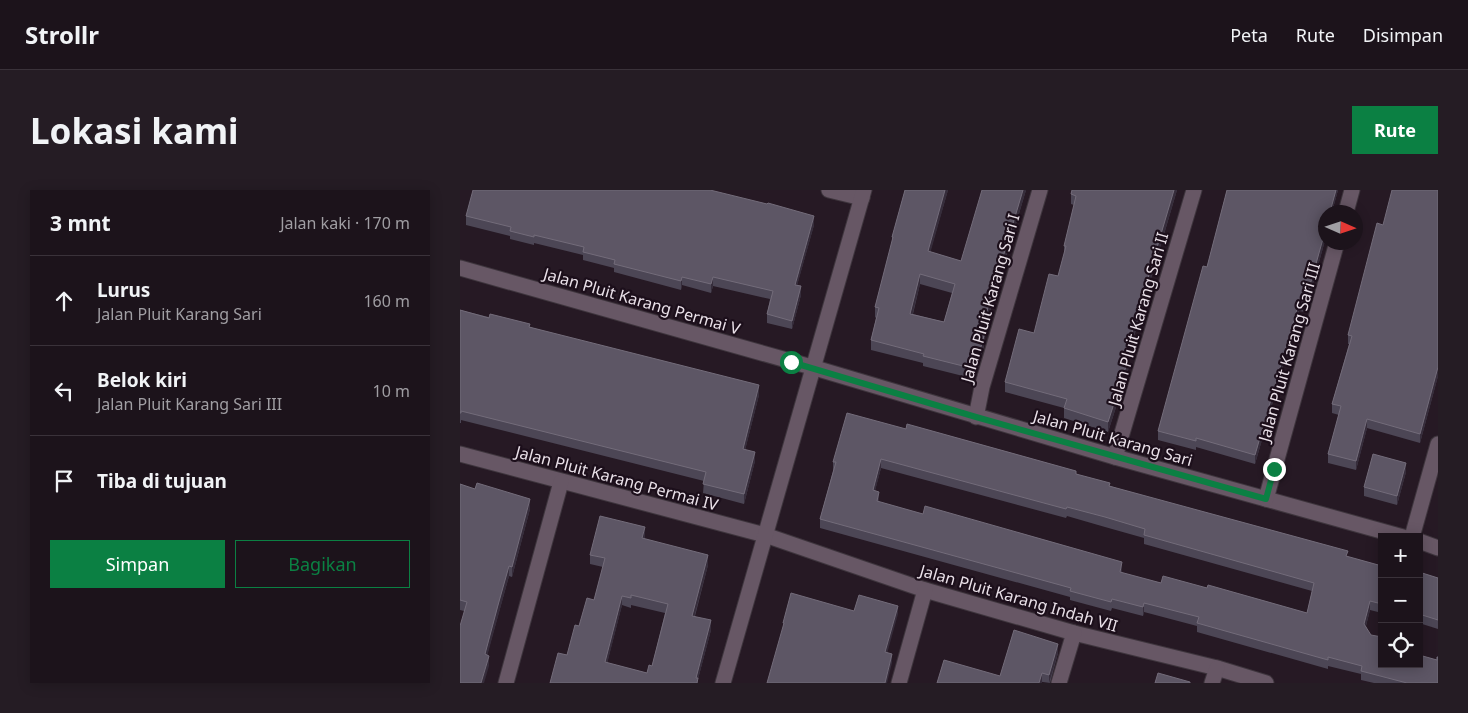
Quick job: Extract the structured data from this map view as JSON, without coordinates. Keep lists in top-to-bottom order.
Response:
{
  "streets": {
    "street": [
      "Jalan Pluit Karang Sari I",
      "Jalan Pluit Karang Permai V",
      "Jalan Pluit Karang Sari II",
      "Jalan Pluit Karang Sari III",
      "Jalan Pluit Karang Sari",
      "Jalan Pluit Karang Permai IV",
      "Jalan Pluit Karang Indah VII"
    ]
  },
  "crossings": [
    ["Jalan Pluit Karang Sari I", "Jalan Pluit Karang Sari"],
    ["Jalan Pluit Karang Permai V", "Jalan Pluit Karang Sari"],
    ["Jalan Pluit Karang Sari II", "Jalan Pluit Karang Sari"],
    ["Jalan Pluit Karang Sari III", "Jalan Pluit Karang Sari"],
    ["Jalan Pluit Karang Permai IV", "Jalan Pluit Karang Indah VII"]
  ],
  "north": "right",
  "page": {
    "header": "Strollr",
    "nav": ["Peta", "Rute", "Disimpan"],
    "buttons": [
      "Rute",
      ["Simpan", "Bagikan"]
    ],
    "title": "Lokasi kami",
    "heading": ["3 mnt", "Jalan kaki · 170 m"],
    "list": [
      ["Lurus", "Jalan Pluit Karang Sari", "160 m"],
      ["Belok kiri", "Jalan Pluit Karang Sari III", "10 m"],
      "Tiba di tujuan"
    ],
    "map_buttons": ["+", "−"]
  }
}
